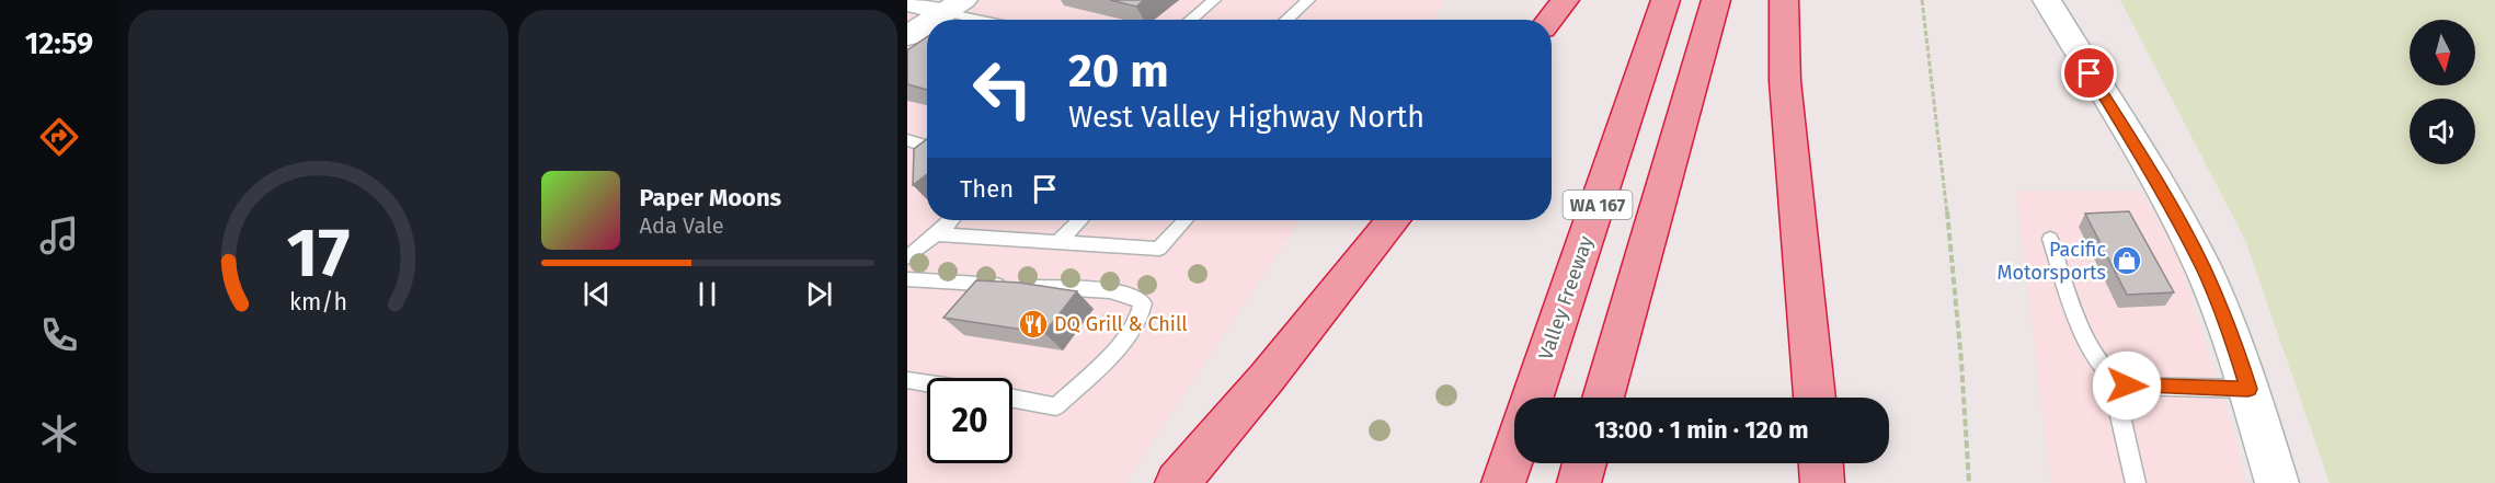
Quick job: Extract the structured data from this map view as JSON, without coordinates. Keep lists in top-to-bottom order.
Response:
{
  "streets": {
    "highway": ["WA 167", "Valley Freeway"]
  },
  "places": {
    "shop": ["Pacific Motorsports"],
    "restaurant": ["DQ Grill & Chill"]
  },
  "north": "bottom",
  "page": {
    "tabs": "12:59",
    "turn": ["20 m", "West Valley Highway North"],
    "then": "Then",
    "song": ["Paper Moons", "Ada Vale"],
    "limit": "20",
    "trip": "13:00 · 1 min · 120 m",
    "gauge": ["17", "km/h"]
  }
}
